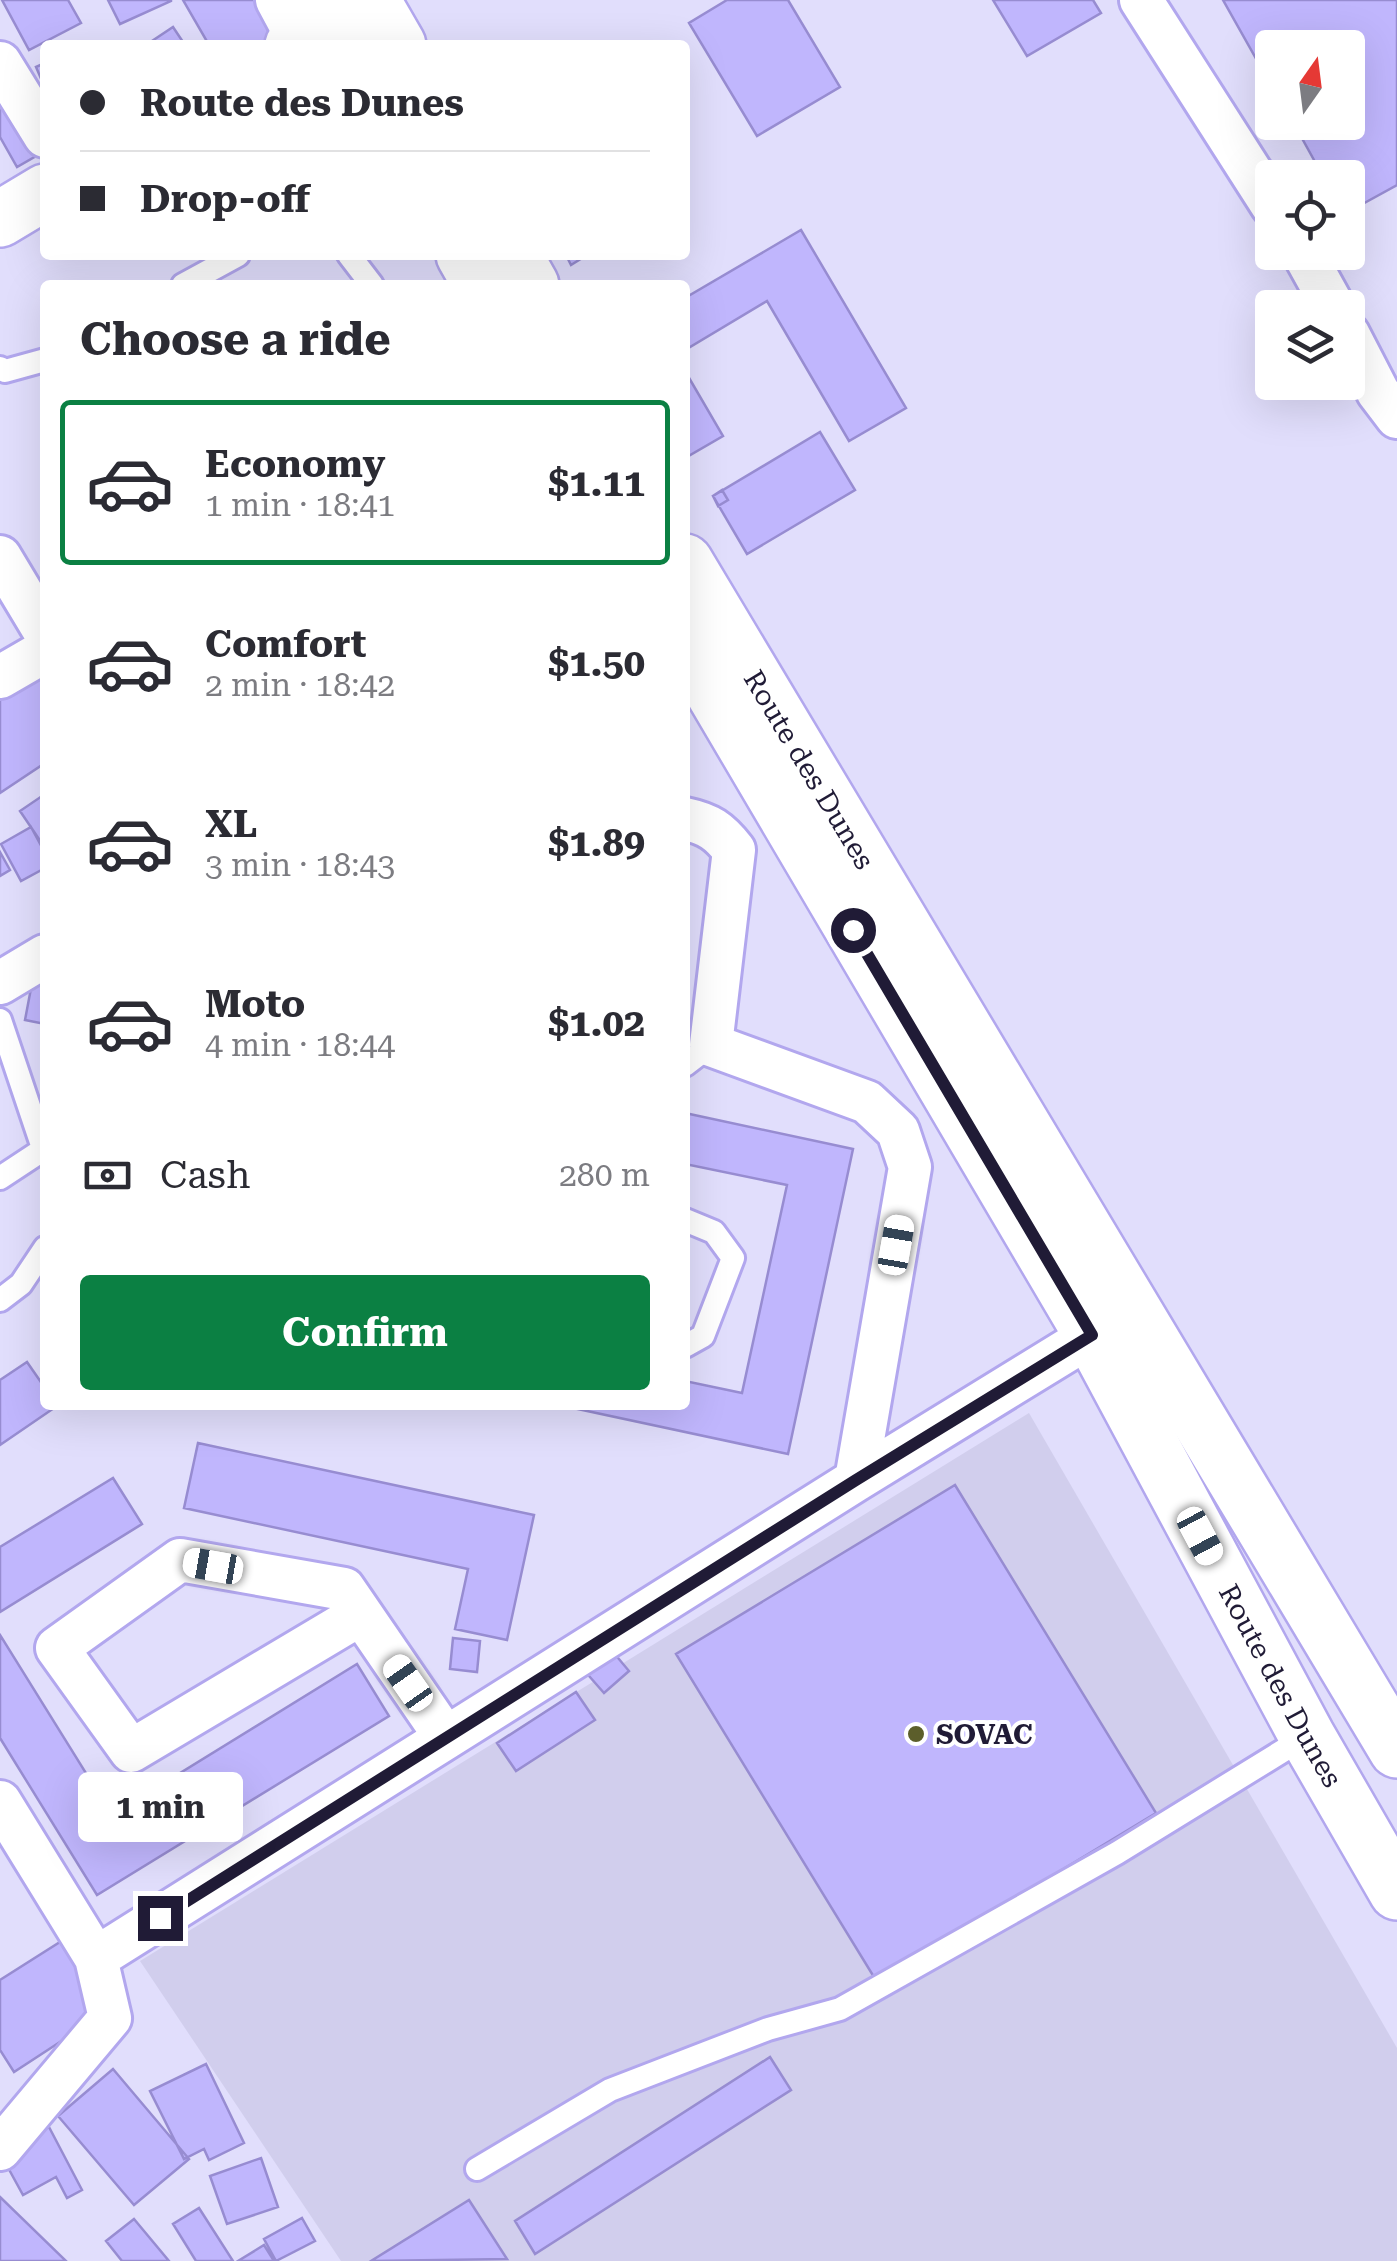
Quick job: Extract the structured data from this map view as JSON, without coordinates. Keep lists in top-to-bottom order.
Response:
{
  "streets": {
    "main road": ["Route des Dunes"]
  },
  "places": ["SOVAC"],
  "north": "top",
  "page": {
    "banner": ["Route des Dunes", "Drop-off"],
    "heading": "Choose a ride",
    "list": [
      {
        "name": "Economy",
        "note": "1 min · 18:41",
        "value": "$1.11"
      },
      {
        "name": "Comfort",
        "note": "2 min · 18:42",
        "value": "$1.50"
      },
      {
        "name": "XL",
        "note": "3 min · 18:43",
        "value": "$1.89"
      },
      {
        "name": "Moto",
        "note": "4 min · 18:44",
        "value": "$1.02"
      }
    ],
    "pay": ["Cash", "280 m"],
    "buttons": "Confirm",
    "bubble": "1 min"
  }
}
